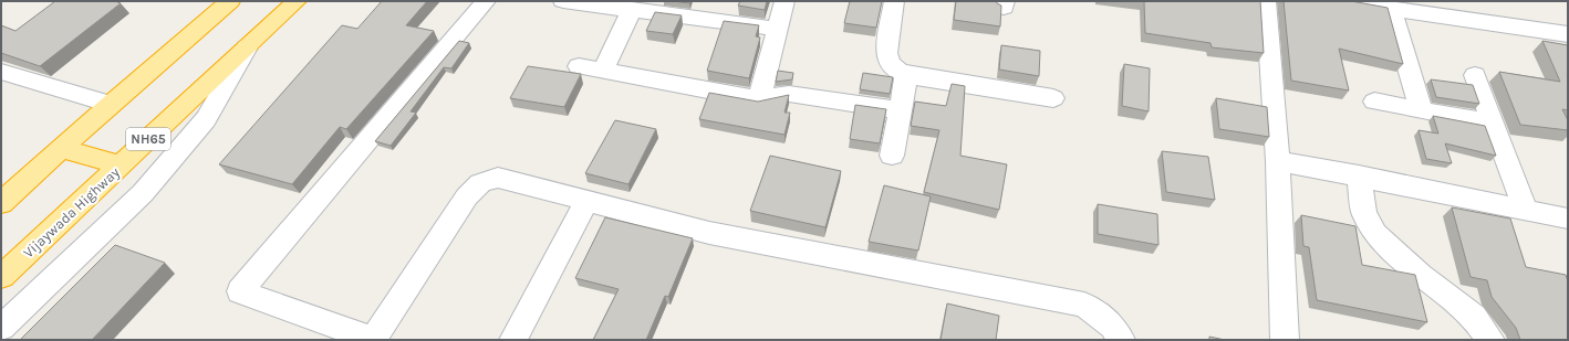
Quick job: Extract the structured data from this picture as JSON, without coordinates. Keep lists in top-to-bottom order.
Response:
{
  "streets": {
    "highway": ["NH65", "Vijaywada Highway"]
  }
}
